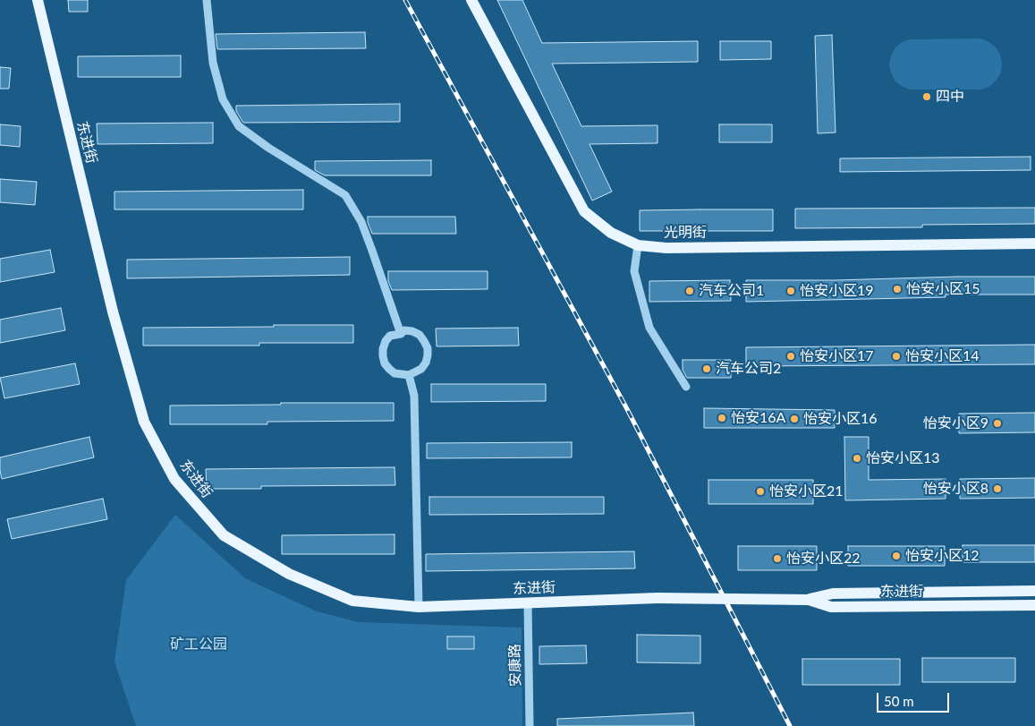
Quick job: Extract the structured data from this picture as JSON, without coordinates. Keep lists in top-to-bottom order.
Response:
{
  "streets": {
    "main road": ["东进街", "光明街"],
    "street": ["安康路"]
  },
  "crossings": [
    ["东进街", "安康路"]
  ],
  "parks": ["矿工公园"],
  "places": [
    "四中",
    "怡安小区15",
    "汽车公司1",
    "怡安小区19",
    "怡安小区17",
    "怡安小区14",
    "汽车公司2",
    "怡安16A",
    "怡安小区16",
    "怡安小区9",
    "怡安小区13",
    "怡安小区8",
    "怡安小区21",
    "怡安小区12",
    "怡安小区22"
  ],
  "scale_bar": "50 m"
}
